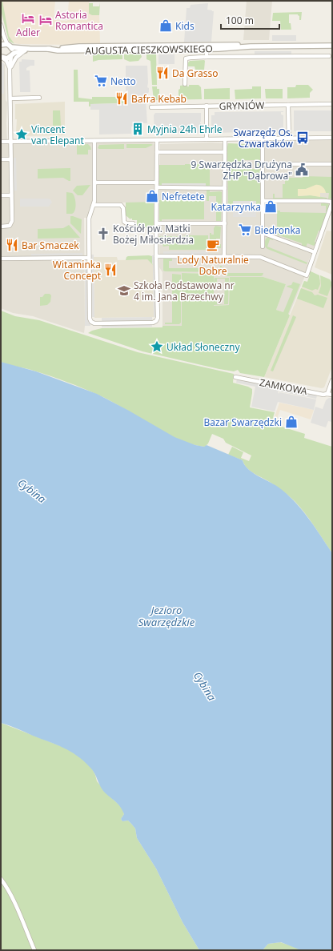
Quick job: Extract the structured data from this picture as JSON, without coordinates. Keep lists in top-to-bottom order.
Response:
{
  "streets": {
    "street": ["AUGUSTA CIESZKOWSKIEGO", "GRYNIÓW", "ZAMKOWA"]
  },
  "water": ["Cybina", "Jezioro Swarzędzkie"],
  "places": {
    "hotel": ["Adler", "Astoria Romantica"],
    "shop": [
      "Kids",
      "Nefretete",
      "Katarzynka",
      "Bazar Swarzędzki"
    ],
    "restaurant": [
      "Da Grasso",
      "Bafra Kebab",
      "Bar Smaczek",
      "Witaminka Concept"
    ],
    "supermarket": ["Netto", "Biedronka"],
    "building": ["Myjnia 24h Ehrle"],
    "place": ["Vincent van Elepant", "Układ Słoneczny"],
    "bus stop": ["Swarzędz Os. Czwartaków"],
    "public building": ["9 Swarzędzka Drużyna ZHP \"Dąbrowa\""],
    "church": ["Kościół pw. Matki Bożej Miłosierdzia"],
    "cafe": ["Lody Naturalnie Dobre"],
    "school or university": ["Szkoła Podstawowa nr 4 im. Jana Brzechwy"]
  },
  "scale_bar": "100 m"
}
